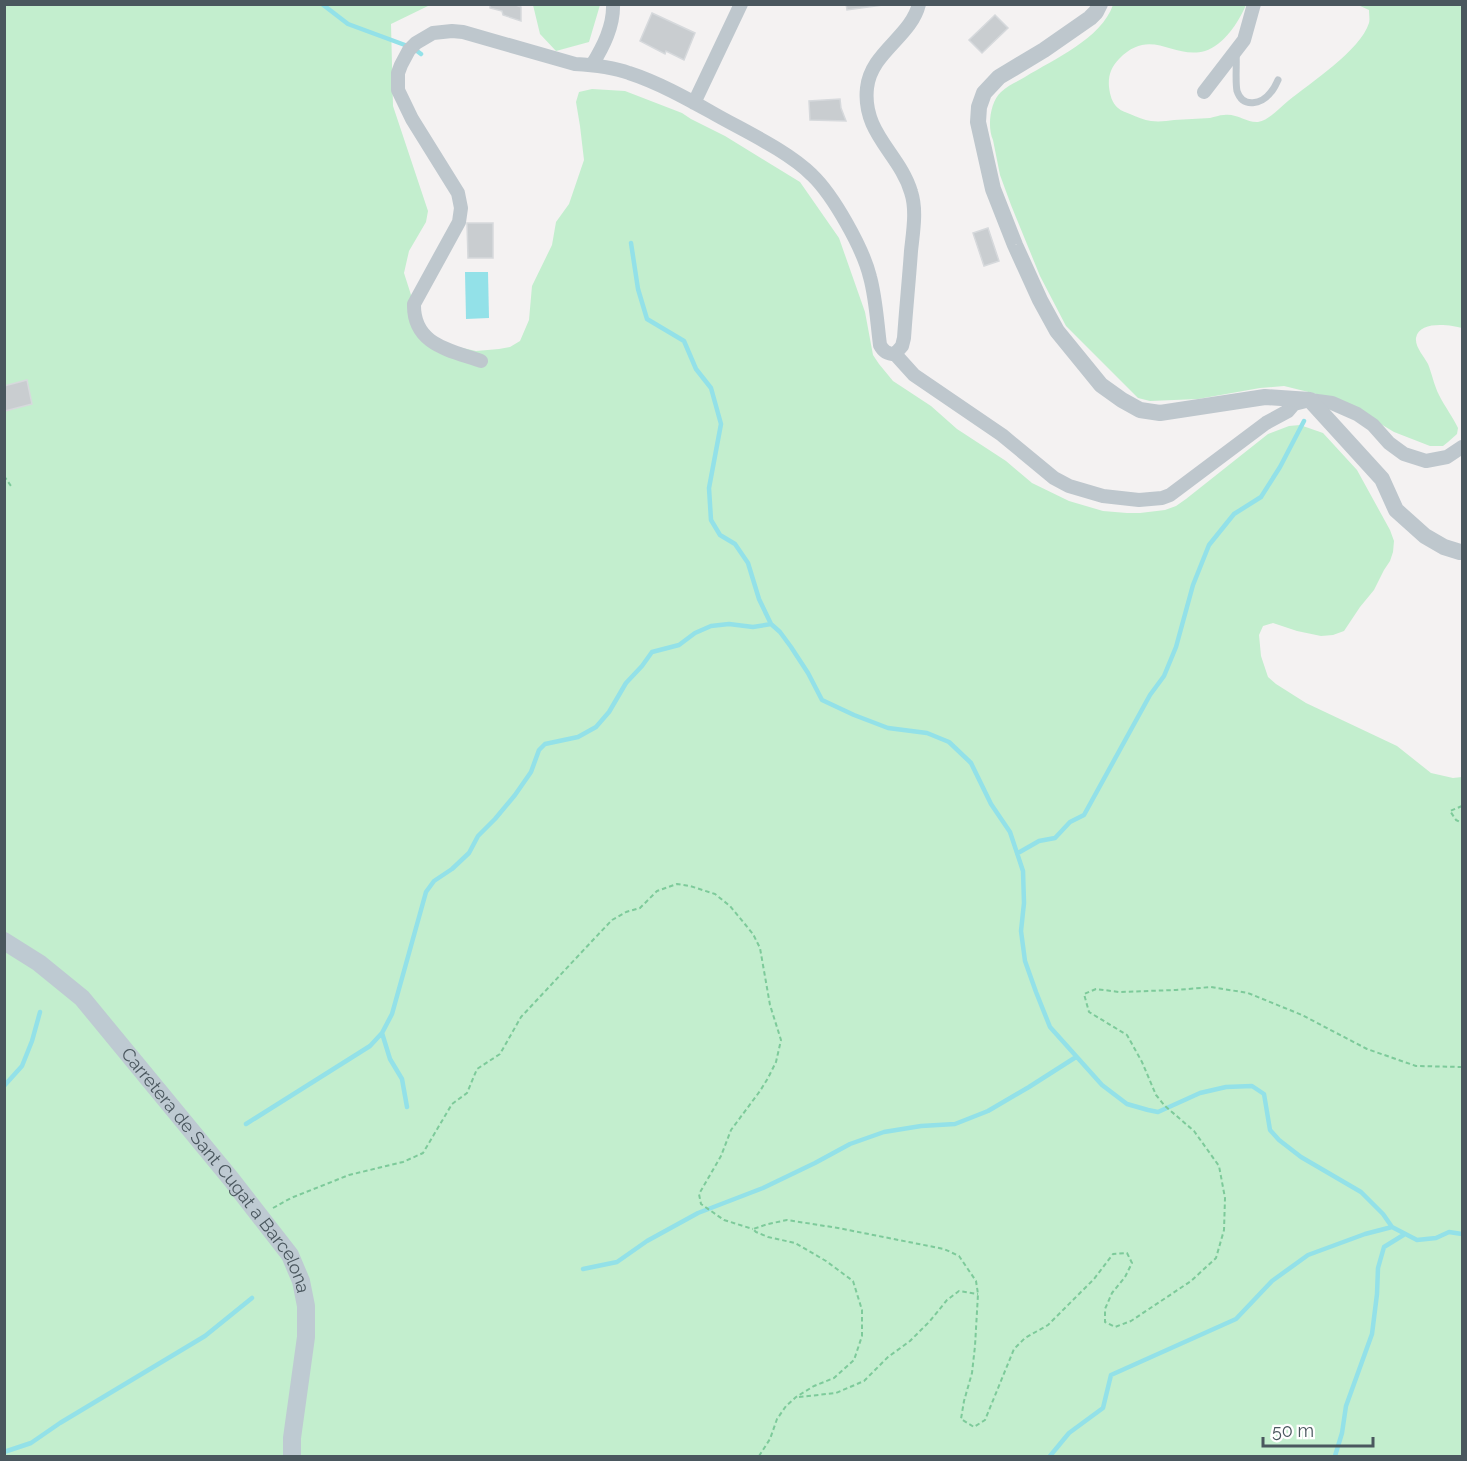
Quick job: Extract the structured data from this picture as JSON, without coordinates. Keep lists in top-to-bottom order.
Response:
{
  "streets": {
    "main road": ["Carretera de Sant Cugat a Barcelona"]
  },
  "scale_bar": "50 m"
}
